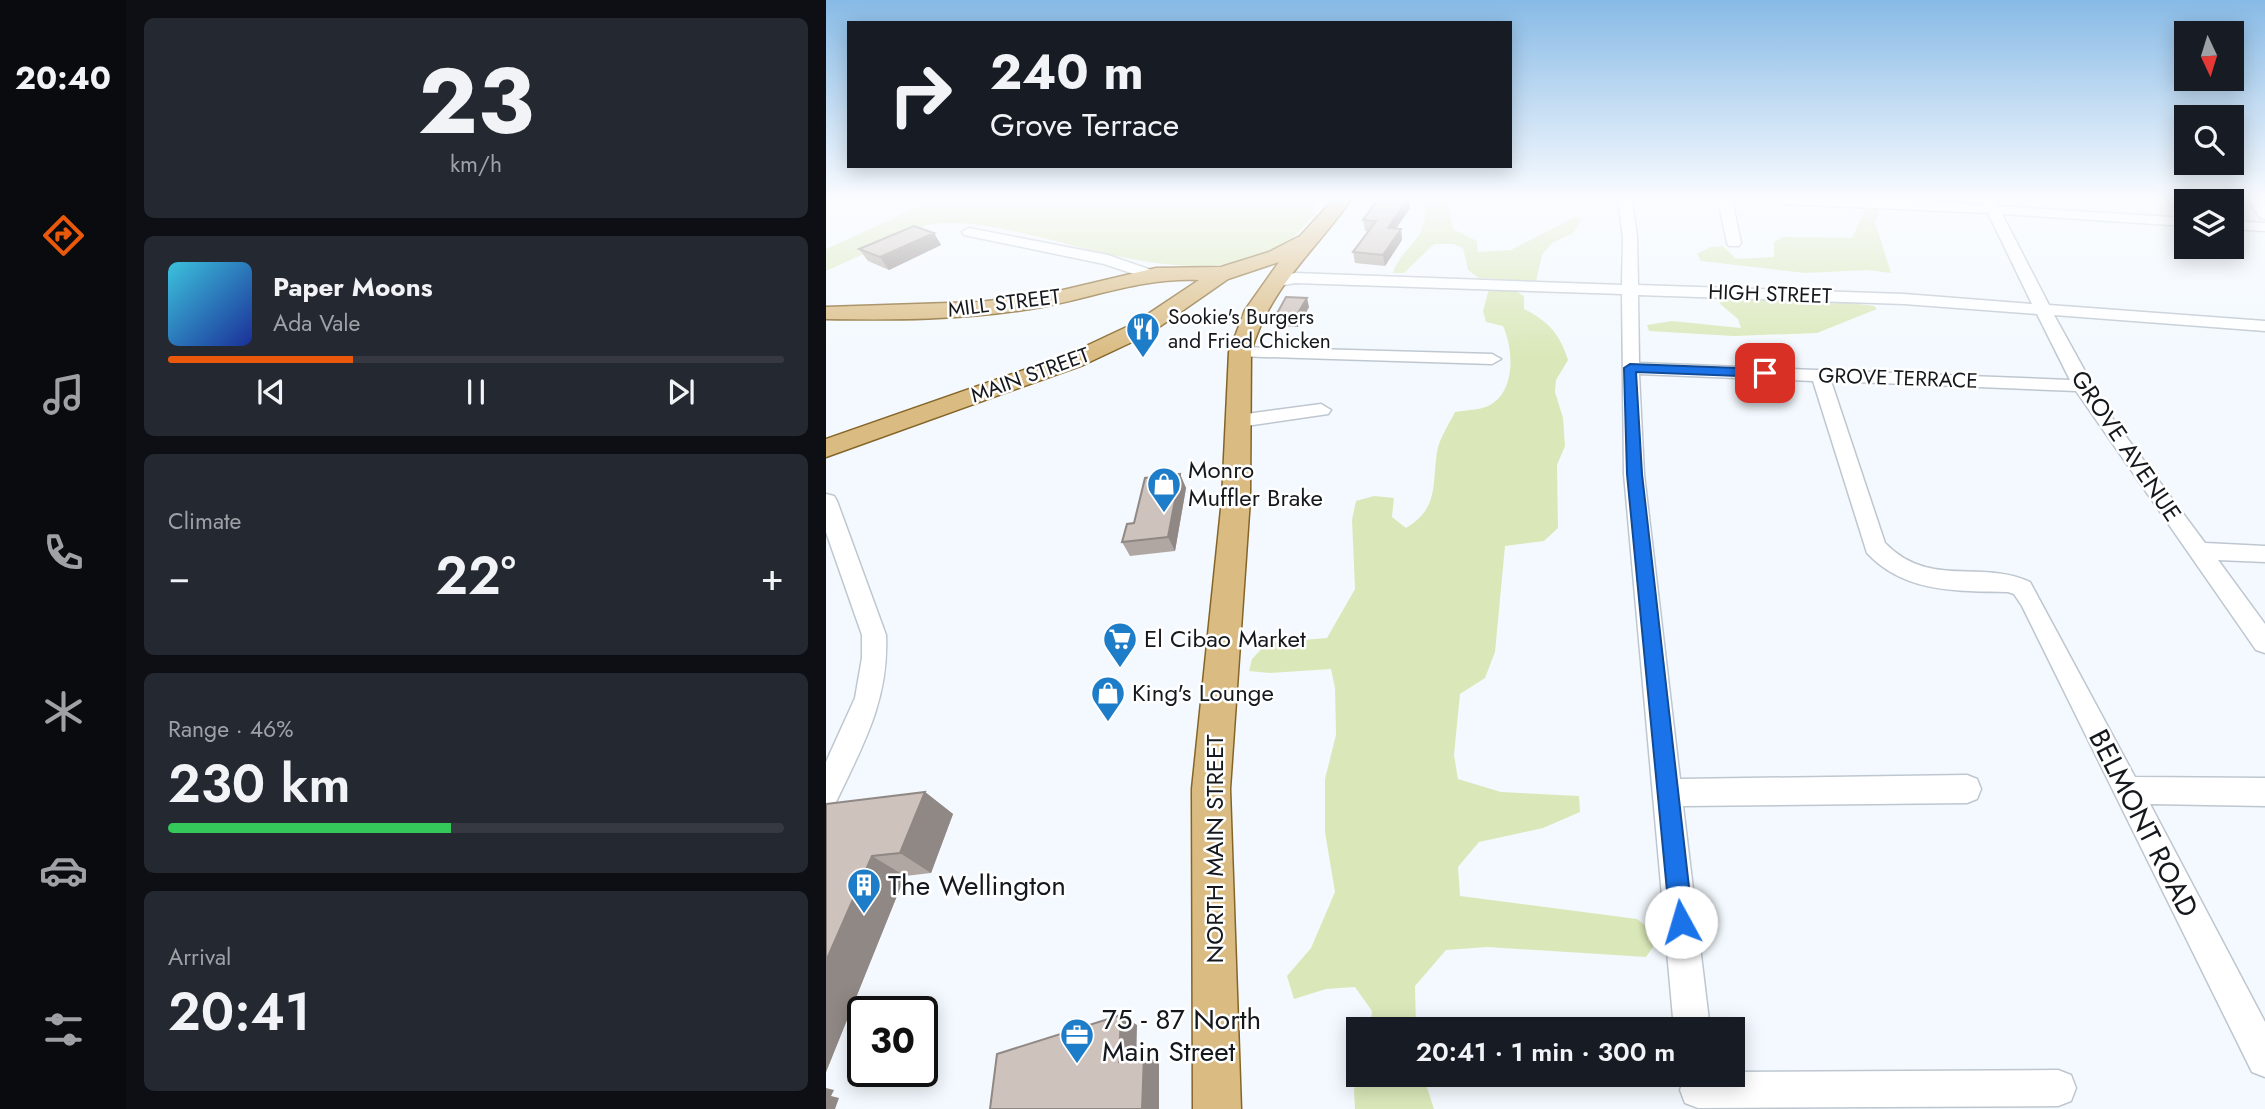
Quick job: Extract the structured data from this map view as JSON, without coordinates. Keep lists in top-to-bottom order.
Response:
{
  "streets": {
    "main road": ["MILL STREET", "MAIN STREET", "NORTH MAIN STREET"],
    "street": [
      "HIGH STREET",
      "GROVE TERRACE",
      "GROVE AVENUE",
      "BELMONT ROAD"
    ]
  },
  "crossings": [
    ["HIGH STREET", "MILL STREET"],
    ["HIGH STREET", "GROVE AVENUE"],
    ["HIGH STREET", "NORTH MAIN STREET"],
    ["MILL STREET", "MAIN STREET"],
    ["MILL STREET", "NORTH MAIN STREET"],
    ["GROVE TERRACE", "GROVE AVENUE"],
    ["GROVE TERRACE", "BELMONT ROAD"]
  ],
  "places": {
    "restaurant": ["Sookie's Burgers and Fried Chicken"],
    "shop": ["Monro Muffler Brake", "King's Lounge"],
    "supermarket": ["El Cibao Market"],
    "building": ["The Wellington"],
    "office": ["75 - 87 North Main Street"]
  },
  "north": "bottom",
  "page": {
    "tabs": "20:40",
    "tile": [
      ["23", "km/h"],
      "Climate",
      ["Range · 46%", "230 km"],
      ["Arrival", "20:41"]
    ],
    "turn": ["240 m", "Grove Terrace"],
    "song": ["Paper Moons", "Ada Vale"],
    "heat": ["−", "22°", "+"],
    "limit": "30",
    "trip": "20:41 · 1 min · 300 m"
  }
}
